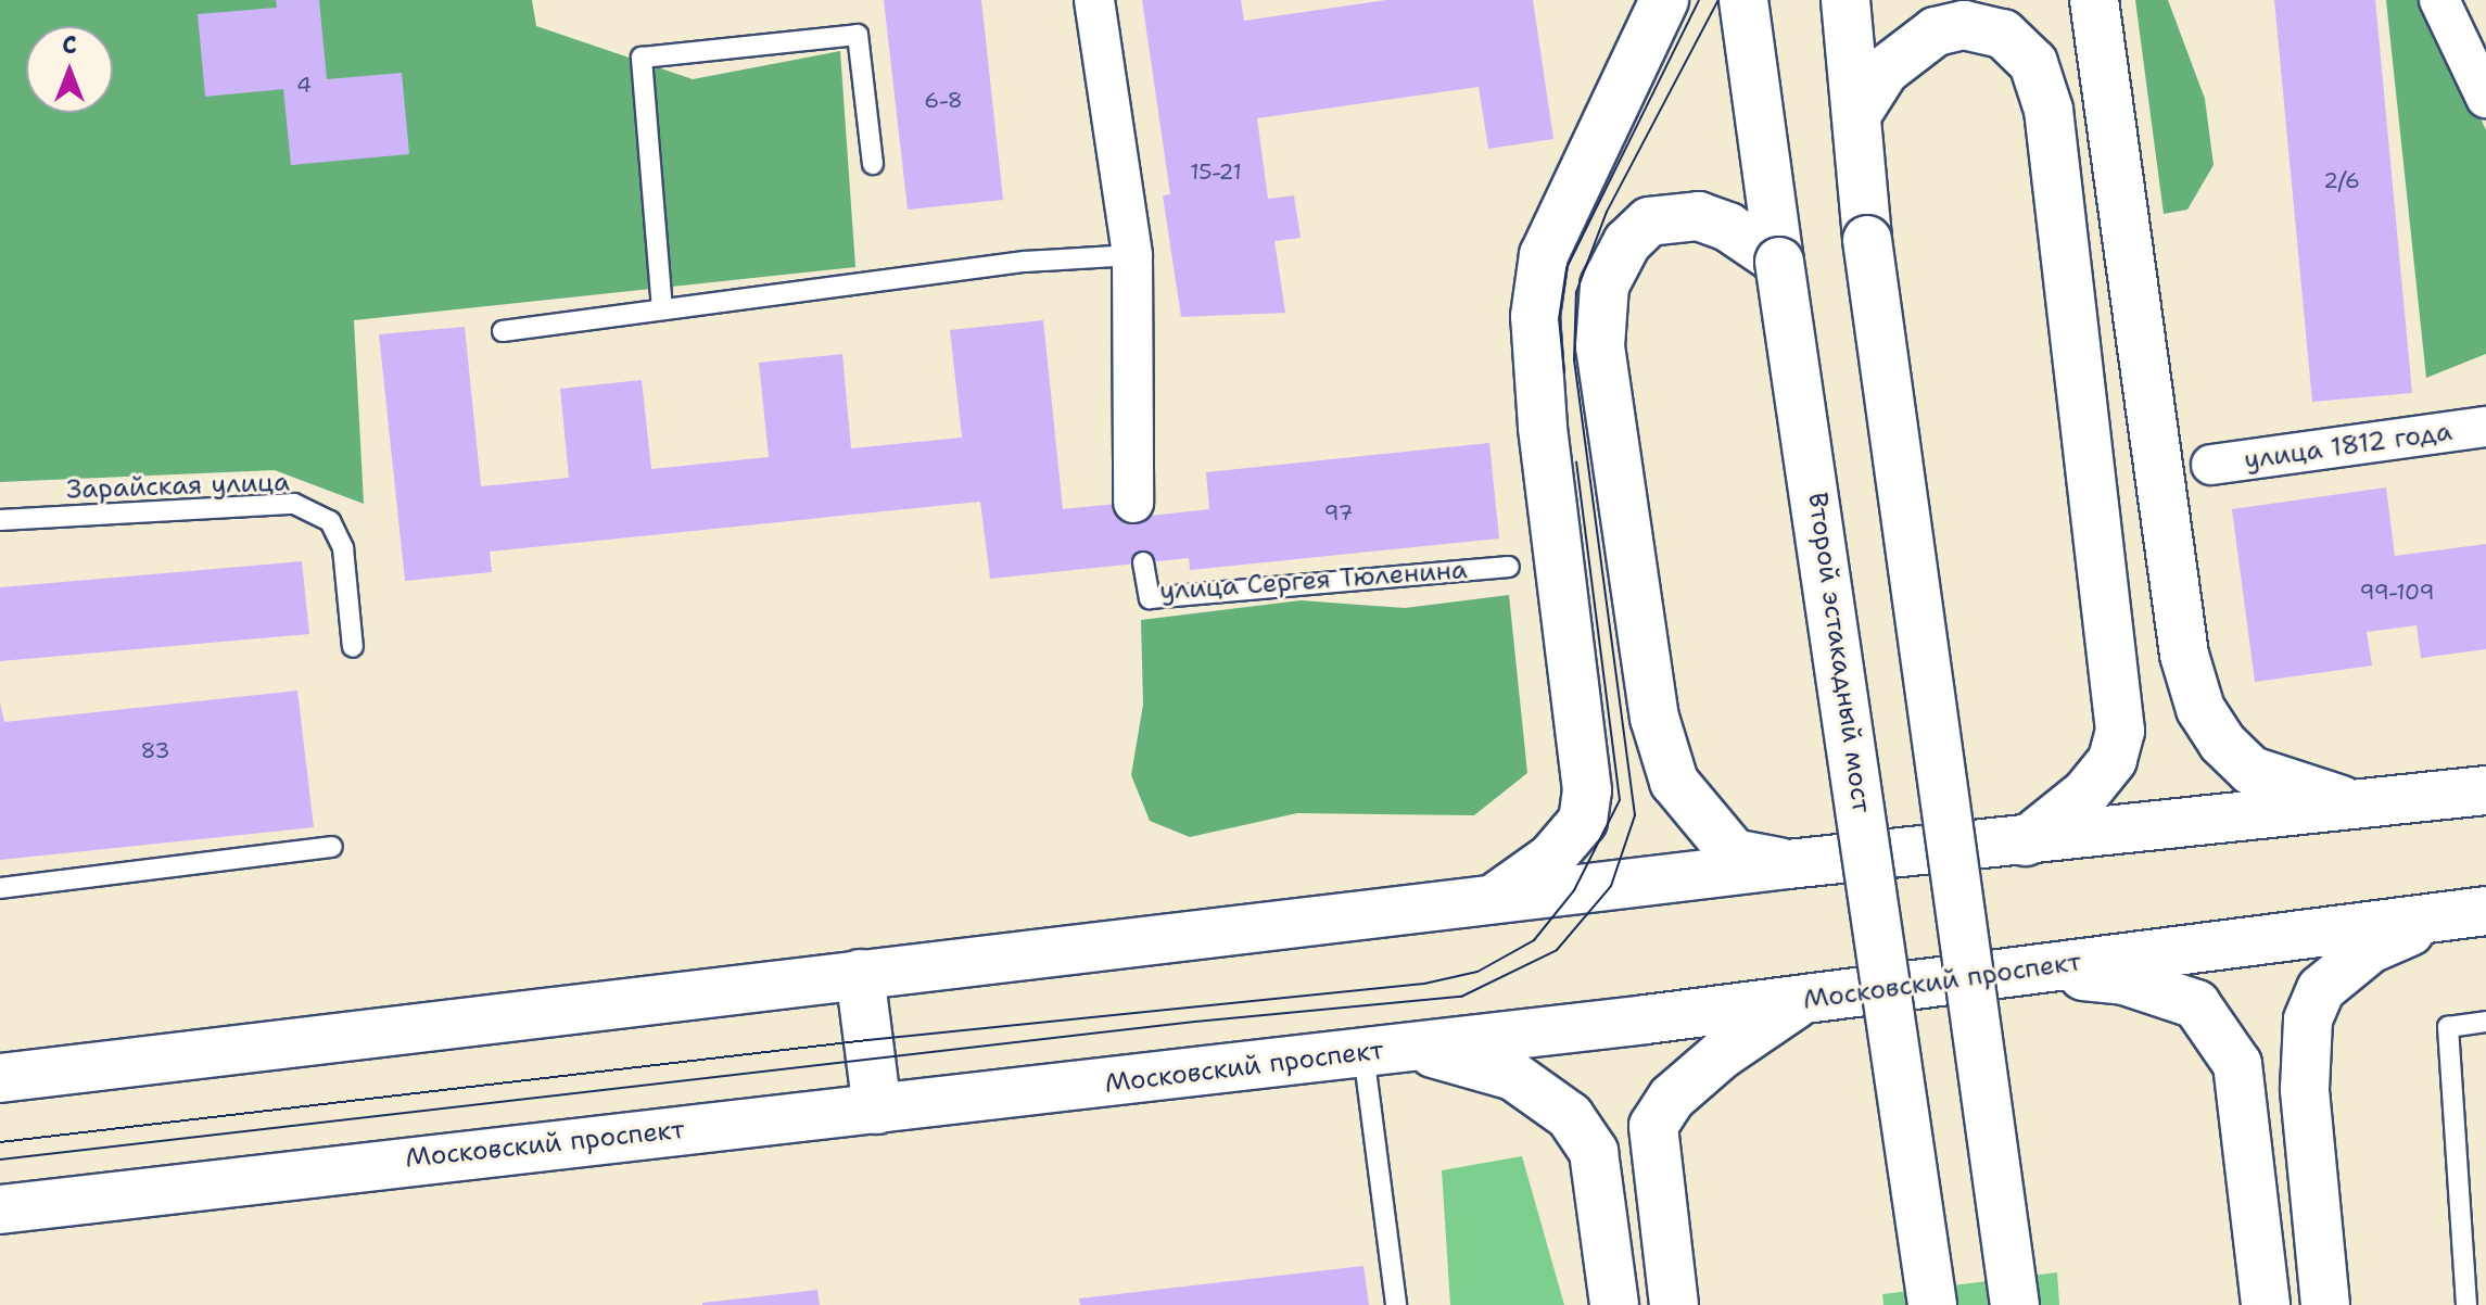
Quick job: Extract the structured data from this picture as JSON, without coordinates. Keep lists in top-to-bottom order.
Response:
{
  "streets": {
    "main road": ["Второй эстакадный мост", "Московский проспект"],
    "street": ["улица 1812 года"],
    "lane": ["Зарайская улица", "улица Сергея Тюленина"]
  },
  "house_numbers": [
    "4",
    "6-8",
    "15-21",
    "2/6",
    "97",
    "99-109",
    "83"
  ],
  "north": "top"
}
